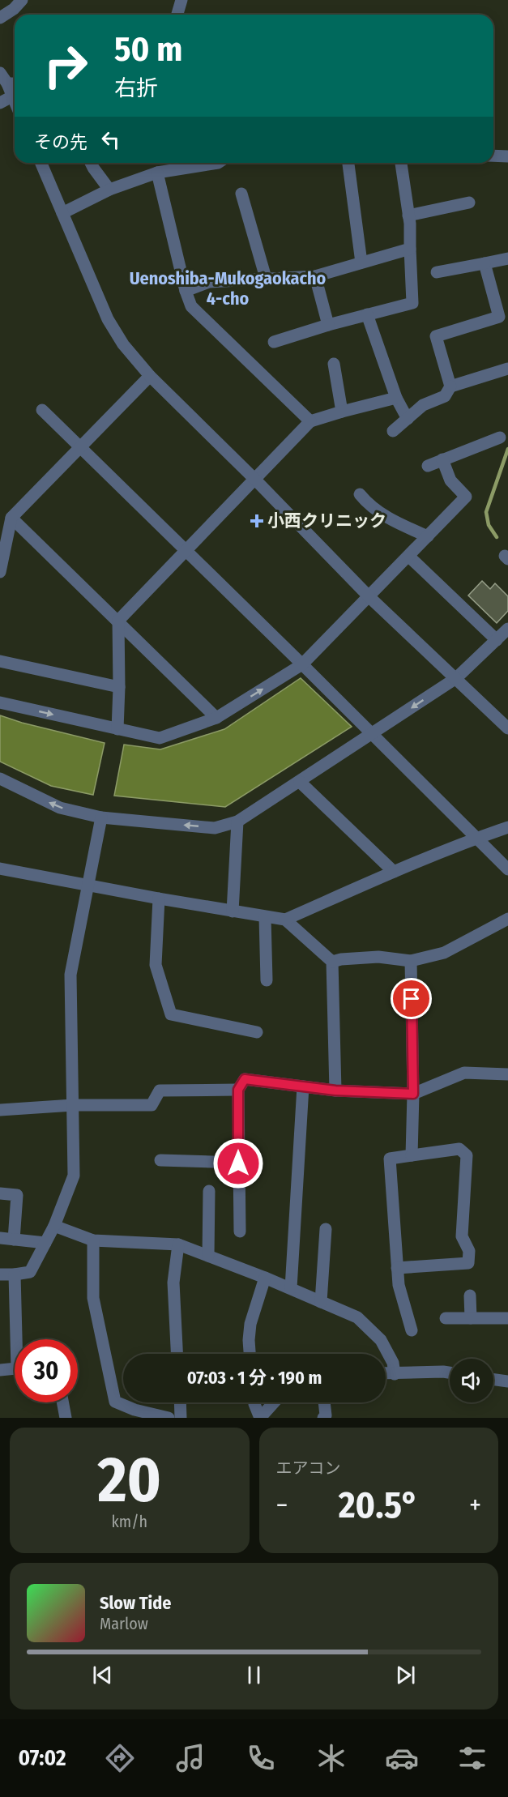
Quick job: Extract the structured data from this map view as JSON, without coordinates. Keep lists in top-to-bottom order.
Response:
{
  "districts": ["Uenoshiba-Mukogaokacho 4-cho"],
  "places": {
    "health": ["小西クリニック"]
  },
  "page": {
    "turn": ["50 m", "右折"],
    "then": "その先",
    "limit": "30",
    "trip": "07:03 · 1 分 · 190 m",
    "tile": [
      ["20", "km/h"],
      "エアコン"
    ],
    "heat": ["−", "20.5°", "+"],
    "song": ["Slow Tide", "Marlow"],
    "tabs": "07:02"
  }
}
